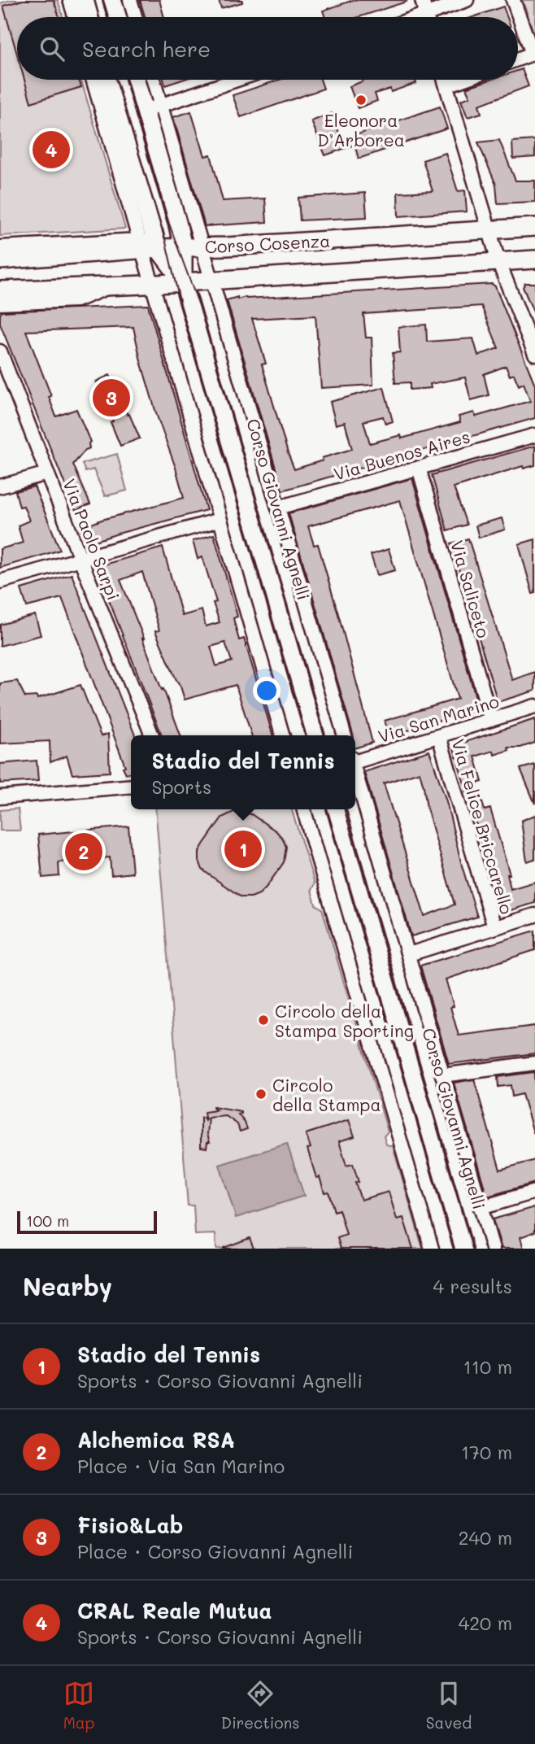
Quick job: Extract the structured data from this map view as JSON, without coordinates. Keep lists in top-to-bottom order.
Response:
{
  "streets": {
    "main road": ["Corso Cosenza", "Corso Giovanni Agnelli"],
    "street": [
      "Via Buenos Aires",
      "Via Paolo Sarpi",
      "Via Saliceto",
      "Via San Marino",
      "Via Felice Briccarello"
    ]
  },
  "crossings": [
    ["Corso Cosenza", "Corso Giovanni Agnelli"],
    ["Via Buenos Aires", "Corso Giovanni Agnelli"],
    ["Via Buenos Aires", "Via Saliceto"],
    ["Via Saliceto", "Via San Marino"],
    ["Via San Marino", "Via Felice Briccarello"]
  ],
  "places": ["Eleonora D’Arborea", "Circolo della Stampa Sporting", "Circolo della Stampa"],
  "scale_bar": "100 m",
  "page": {
    "search": "Search here",
    "pins": [
      "4",
      "3",
      "1",
      "2"
    ],
    "popup": ["Stadio del Tennis", "Sports"],
    "scale": "100 m",
    "heading": ["Nearby", "4 results"],
    "list": [
      {
        "mark": "1",
        "name": "Stadio del Tennis",
        "note": "Sports · Corso Giovanni Agnelli",
        "value": "110 m"
      },
      {
        "mark": "2",
        "name": "Alchemica RSA",
        "note": "Place · Via San Marino",
        "value": "170 m"
      },
      {
        "mark": "3",
        "name": "Fisio&Lab",
        "note": "Place · Corso Giovanni Agnelli",
        "value": "240 m"
      },
      {
        "mark": "4",
        "name": "CRAL Reale Mutua",
        "note": "Sports · Corso Giovanni Agnelli",
        "value": "420 m"
      }
    ],
    "nav": ["Map", "Directions", "Saved"]
  }
}
